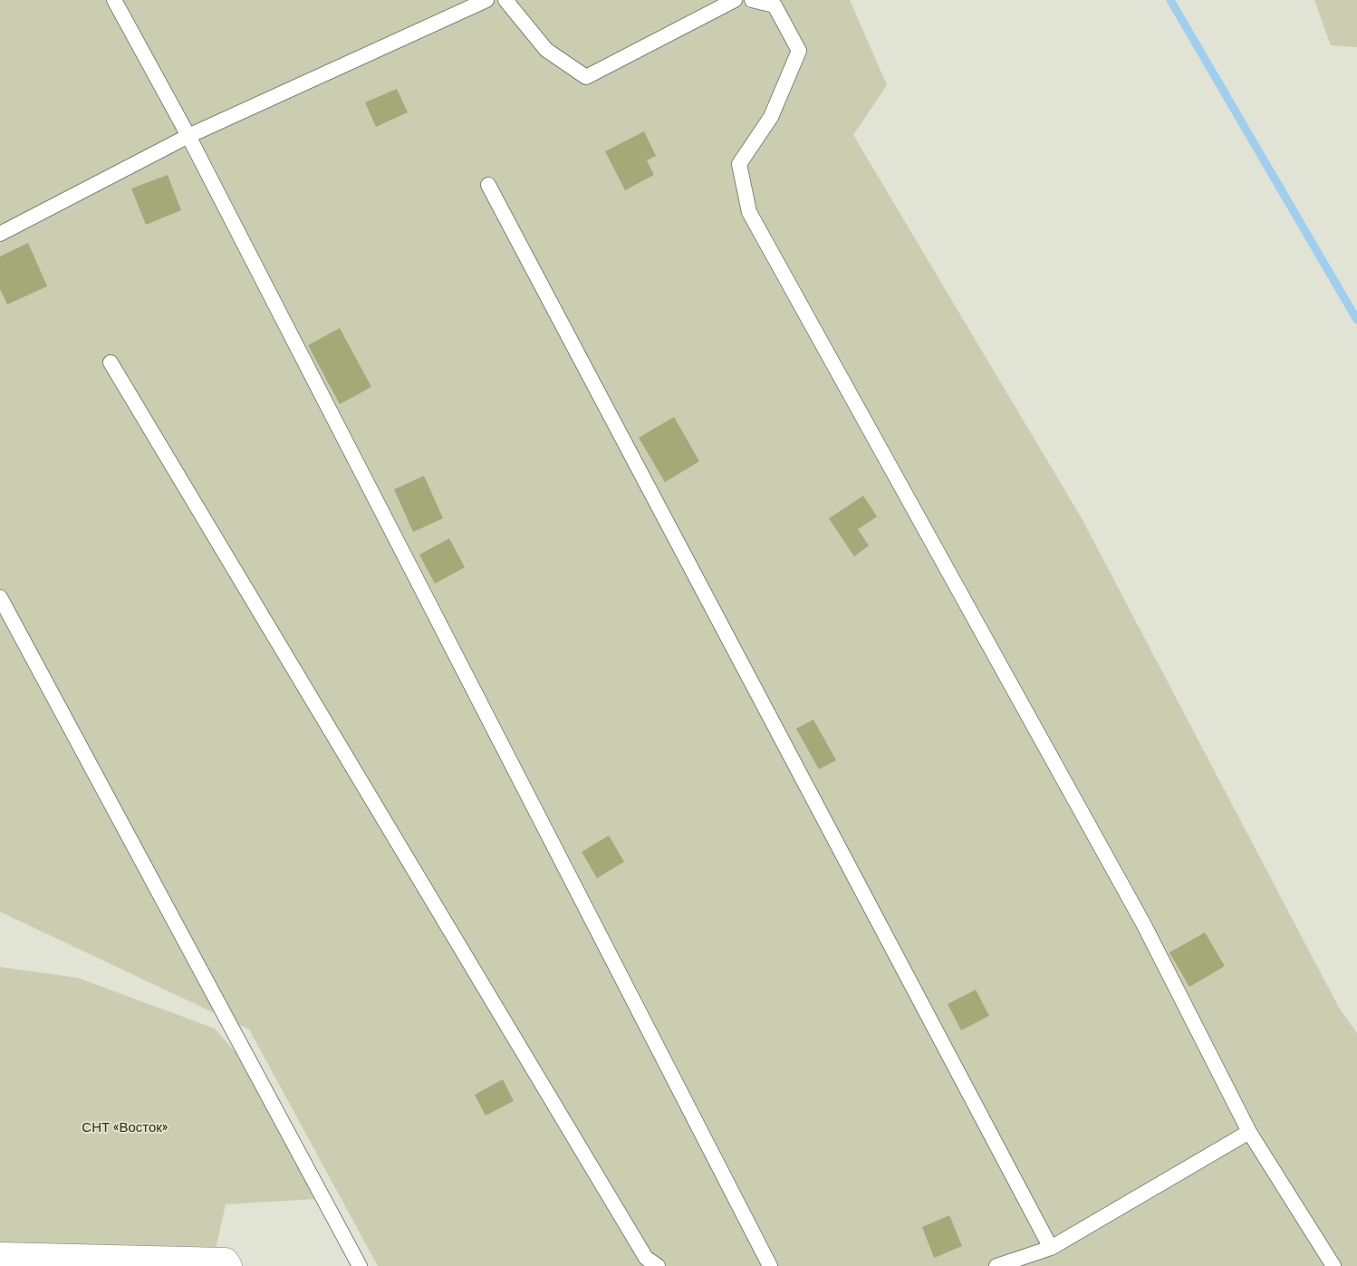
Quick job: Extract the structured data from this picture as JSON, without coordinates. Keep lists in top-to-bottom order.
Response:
{
  "parks": ["СНТ «Восток»"]
}
